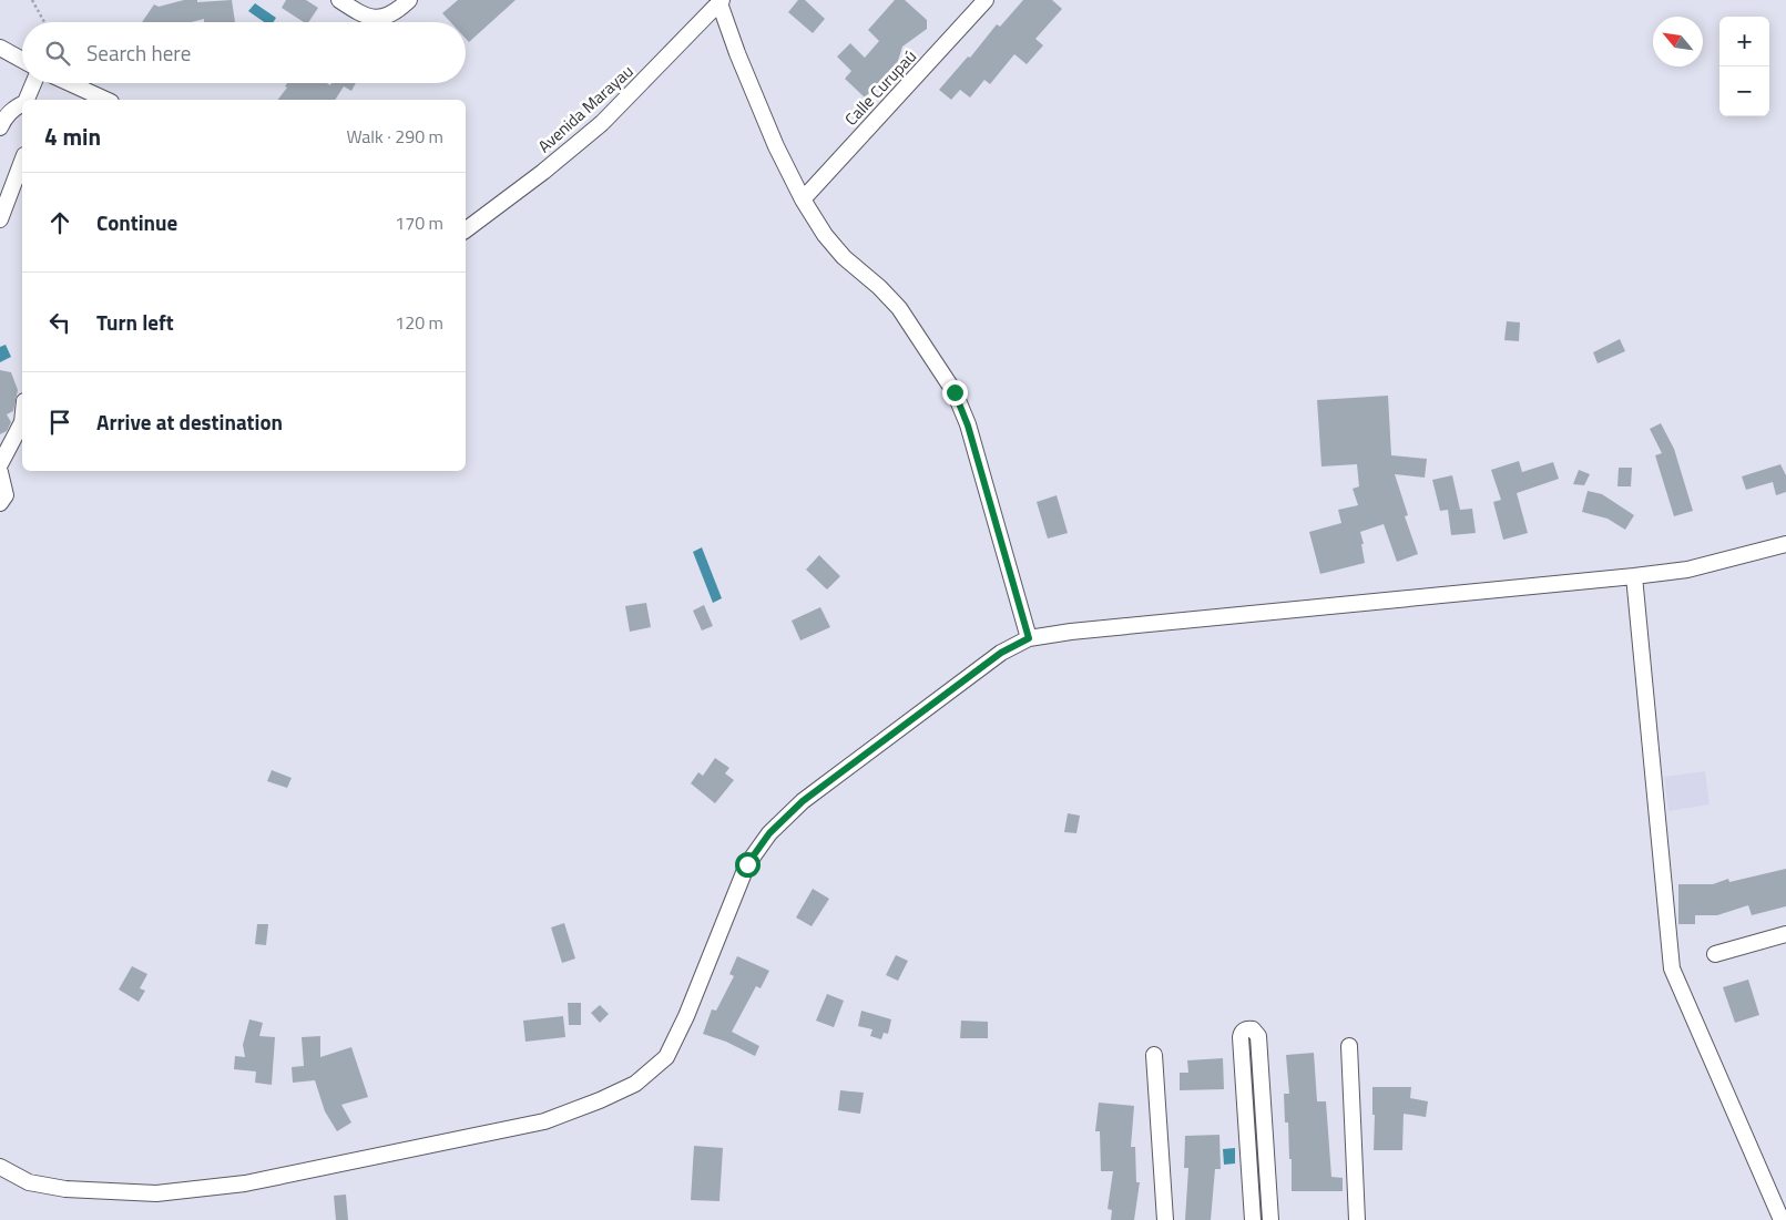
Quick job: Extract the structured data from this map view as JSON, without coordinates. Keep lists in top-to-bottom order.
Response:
{
  "streets": {
    "street": ["Calle Curupaú", "Avenida Marayau"]
  },
  "north": "top left",
  "page": {
    "map_buttons": ["+", "−"],
    "search": "Search here",
    "heading": ["4 min", "Walk · 290 m"],
    "list": [
      ["Continue", "170 m"],
      ["Turn left", "120 m"],
      "Arrive at destination"
    ]
  }
}
